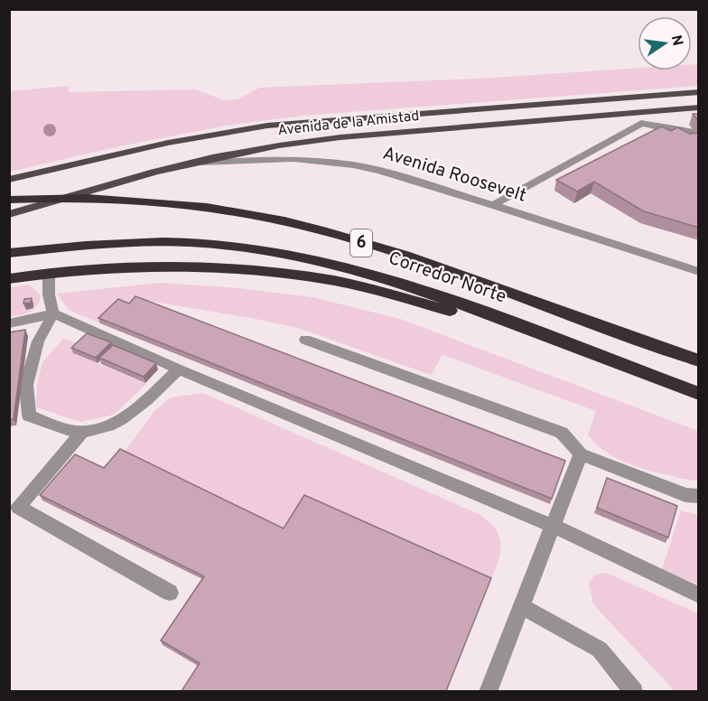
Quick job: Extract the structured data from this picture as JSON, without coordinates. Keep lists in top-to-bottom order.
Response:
{
  "streets": {
    "highway": ["6", "Corredor Norte"],
    "main road": ["Avenida de la Amistad"],
    "lane": ["Avenida Roosevelt"]
  },
  "crossings": [
    ["Avenida de la Amistad", "Avenida Roosevelt"]
  ],
  "north": "right"
}
